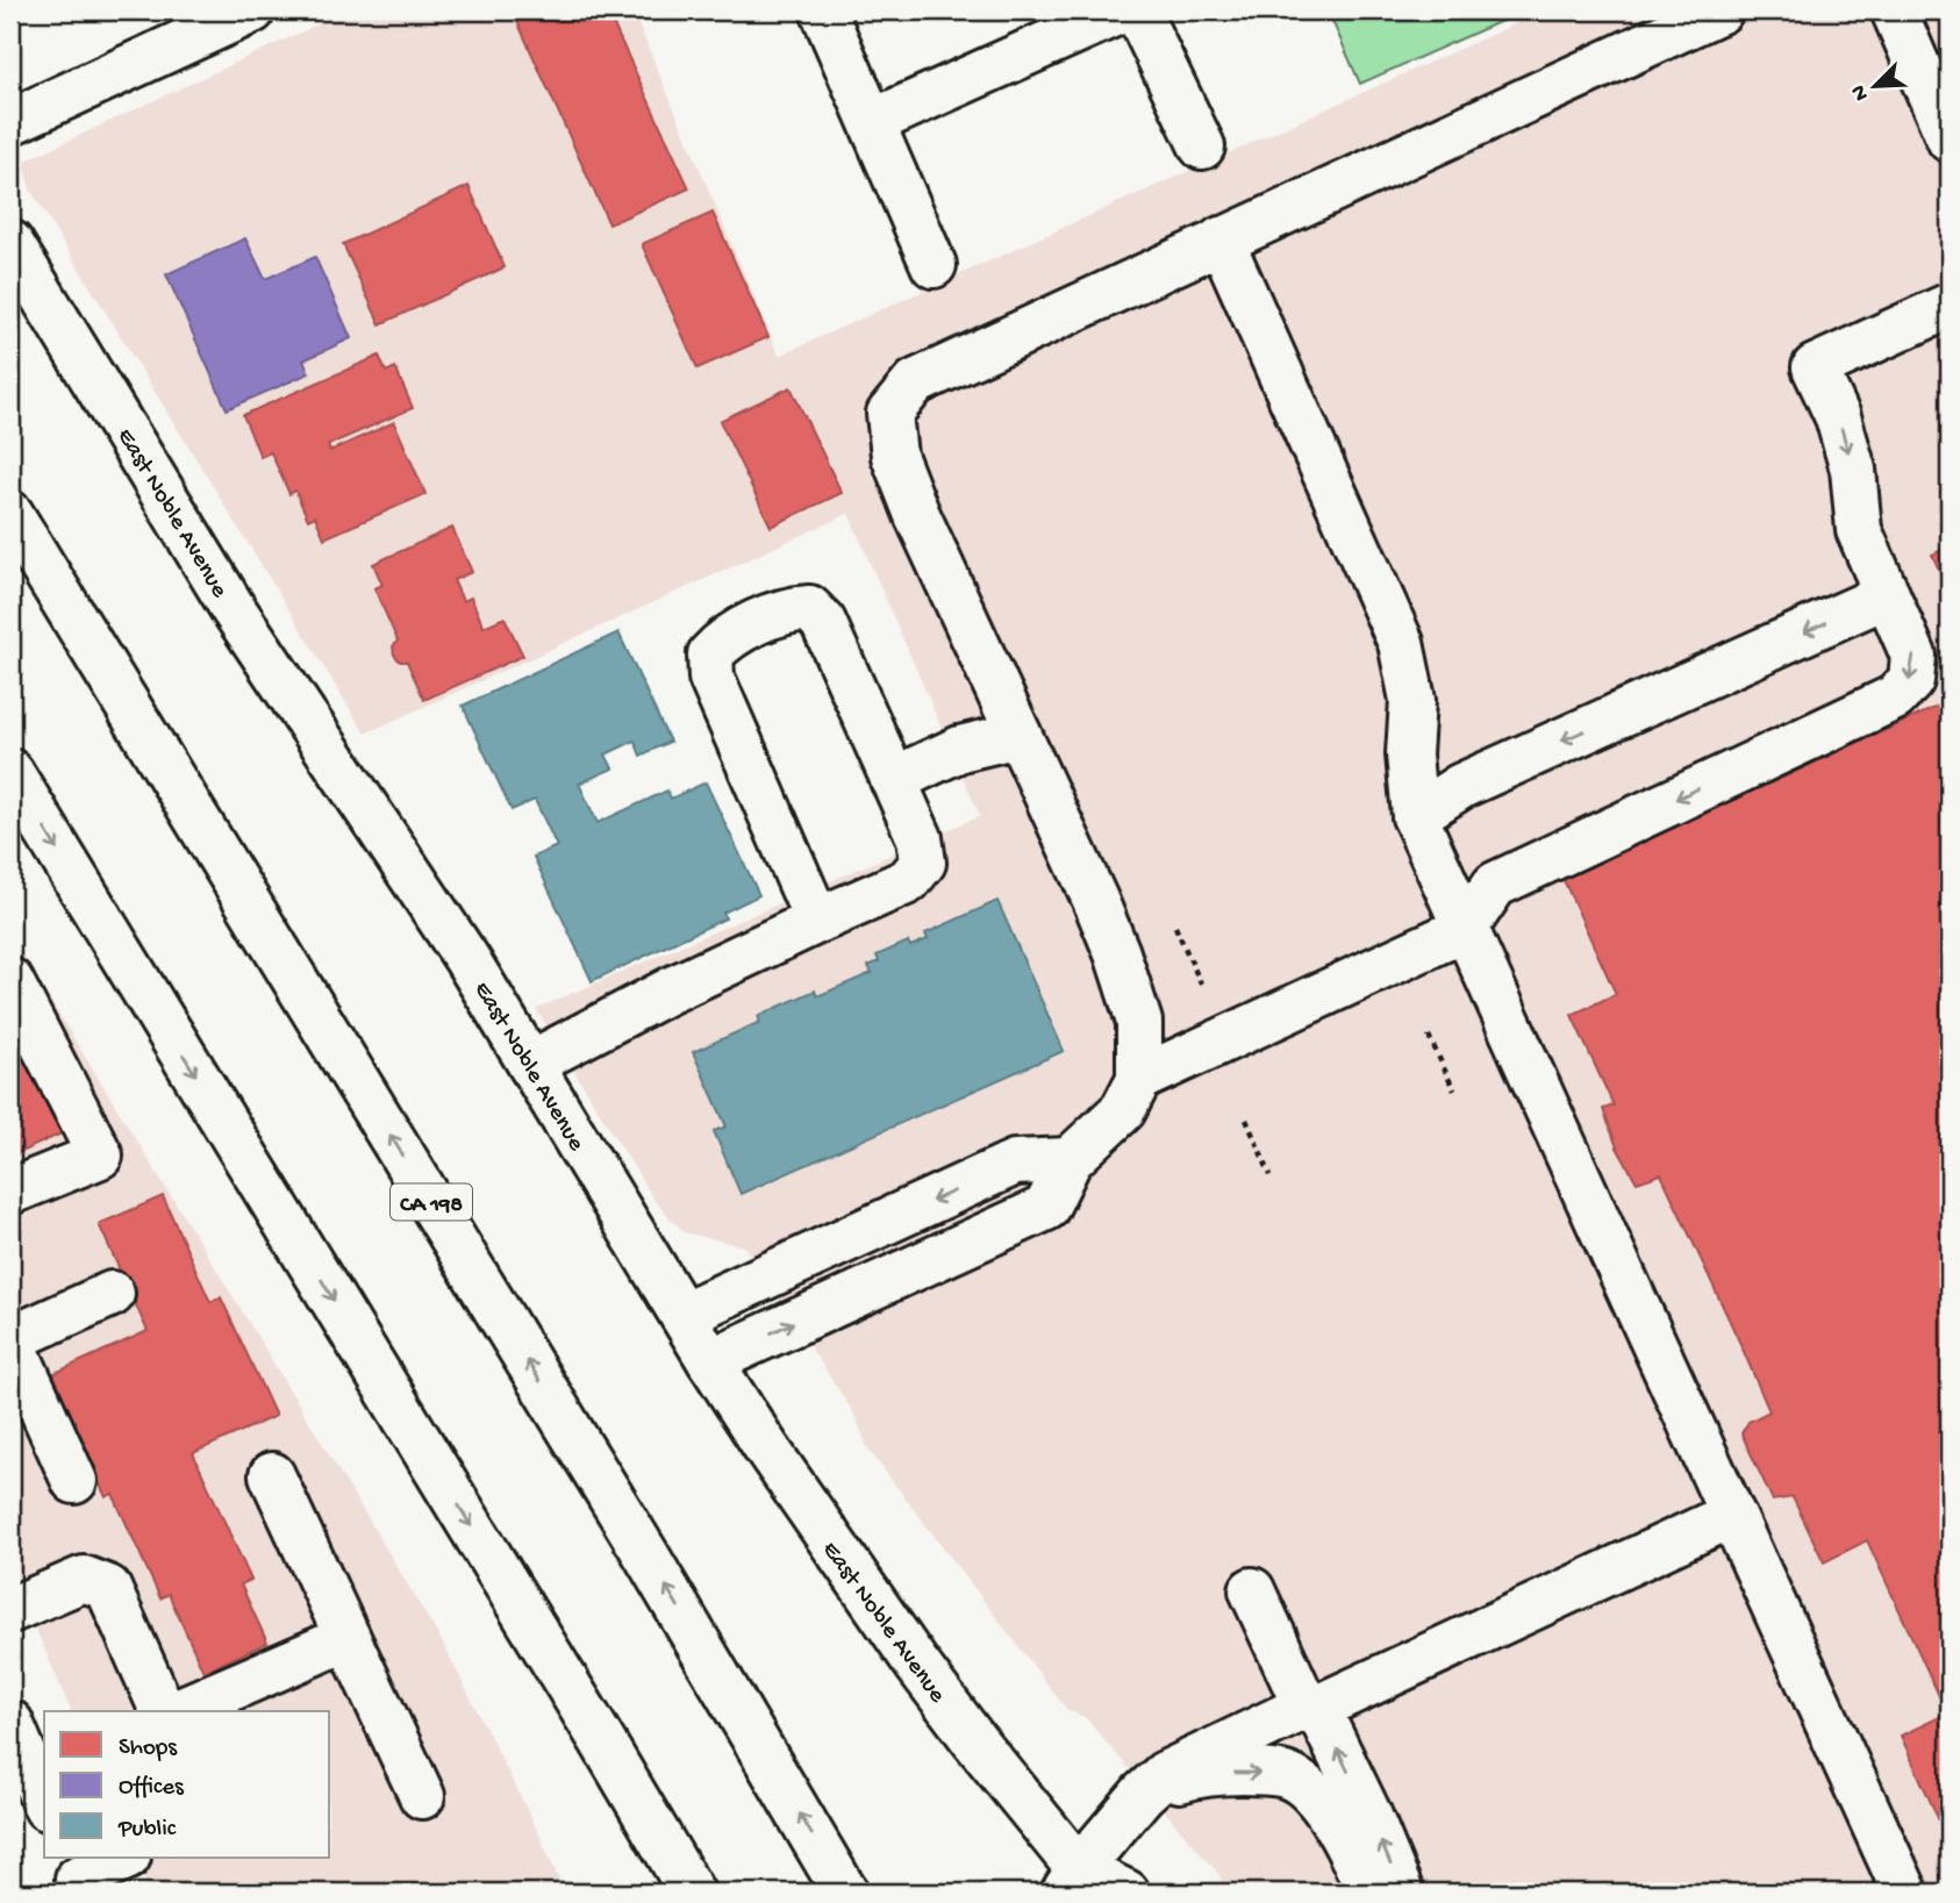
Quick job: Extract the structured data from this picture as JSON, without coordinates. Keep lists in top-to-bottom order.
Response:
{
  "streets": {
    "main road": ["East Noble Avenue", "CA 198"]
  },
  "legend": ["Shops", "Offices", "Public"],
  "north": "bottom left"
}
